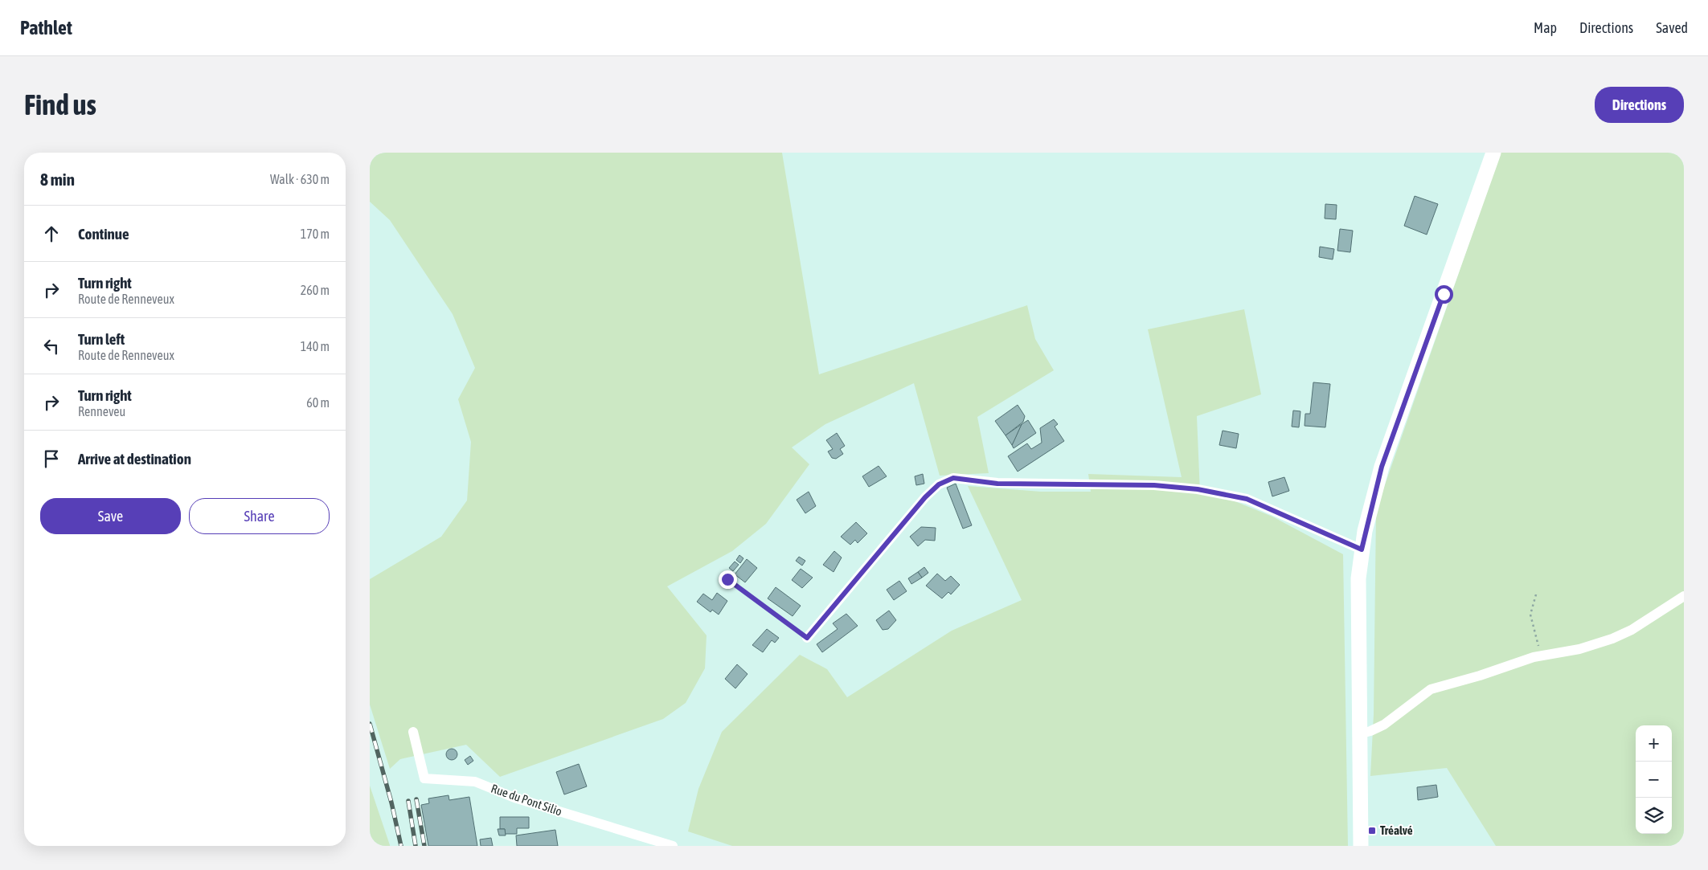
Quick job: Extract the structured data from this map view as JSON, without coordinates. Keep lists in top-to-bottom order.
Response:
{
  "streets": {
    "street": ["Rue du Pont Silio"]
  },
  "places": {
    "transit": ["Tréalvé"]
  },
  "page": {
    "header": "Pathlet",
    "nav": ["Map", "Directions", "Saved"],
    "buttons": [
      "Directions",
      ["Save", "Share"]
    ],
    "title": "Find us",
    "heading": ["8 min", "Walk · 630 m"],
    "list": [
      ["Continue", "170 m"],
      ["Turn right", "Route de Renneveux", "260 m"],
      ["Turn left", "Route de Renneveux", "140 m"],
      ["Turn right", "Renneveu", "60 m"],
      "Arrive at destination"
    ],
    "map_buttons": ["+", "−"]
  }
}
